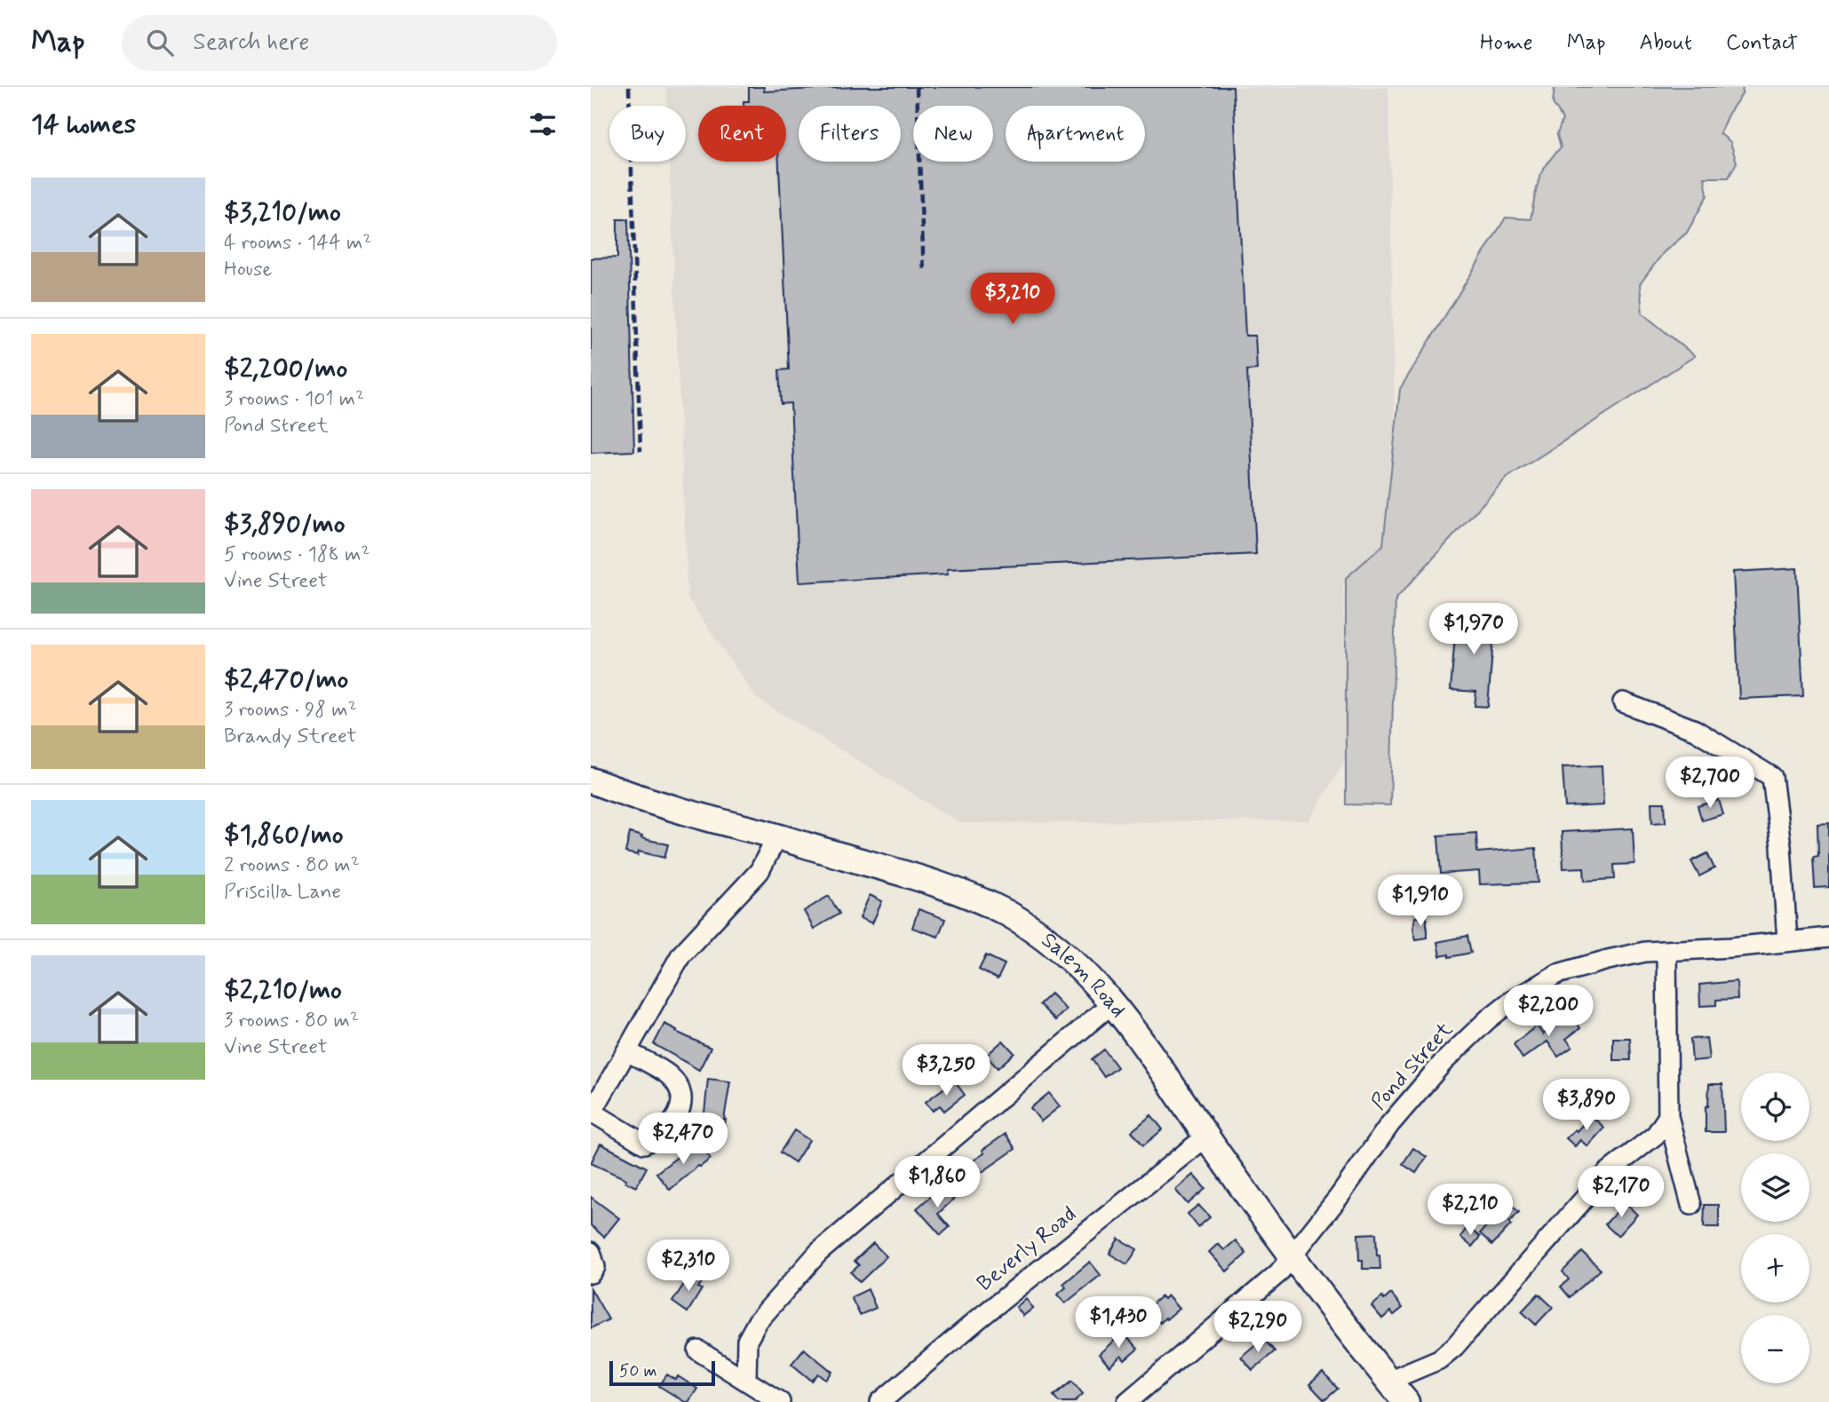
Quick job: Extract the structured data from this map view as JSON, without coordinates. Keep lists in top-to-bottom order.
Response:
{
  "streets": {
    "main road": ["Salem Road"],
    "street": ["Pond Street", "Beverly Road"]
  },
  "crossings": [
    ["Salem Road", "Pond Street"],
    ["Salem Road", "Beverly Road"]
  ],
  "scale_bar": "50 m",
  "page": {
    "header": "Map",
    "search": "Search here",
    "nav": [
      "Home",
      "Map",
      "About",
      "Contact"
    ],
    "heading": "14 homes",
    "chip": [
      "Buy",
      "Rent",
      "Filters",
      "New",
      "Apartment"
    ],
    "list": [
      {
        "name": "$3,210/mo",
        "note": "4 rooms · 144 m² · House"
      },
      {
        "name": "$2,200/mo",
        "note": "3 rooms · 101 m² · Pond Street"
      },
      {
        "name": "$3,890/mo",
        "note": "5 rooms · 188 m² · Vine Street"
      },
      {
        "name": "$2,470/mo",
        "note": "3 rooms · 98 m² · Brandy Street"
      },
      {
        "name": "$1,860/mo",
        "note": "2 rooms · 80 m² · Priscilla Lane"
      },
      {
        "name": "$2,210/mo",
        "note": "3 rooms · 80 m² · Vine Street"
      }
    ],
    "price": [
      "$3,210",
      "$1,970",
      "$2,700",
      "$1,910",
      "$2,200",
      "$3,250",
      "$3,890",
      "$2,470",
      "$1,860",
      "$2,170",
      "$2,210",
      "$2,310",
      "$1,430",
      "$2,290"
    ],
    "map_buttons": ["+", "−"],
    "scale": "50 m"
  }
}
